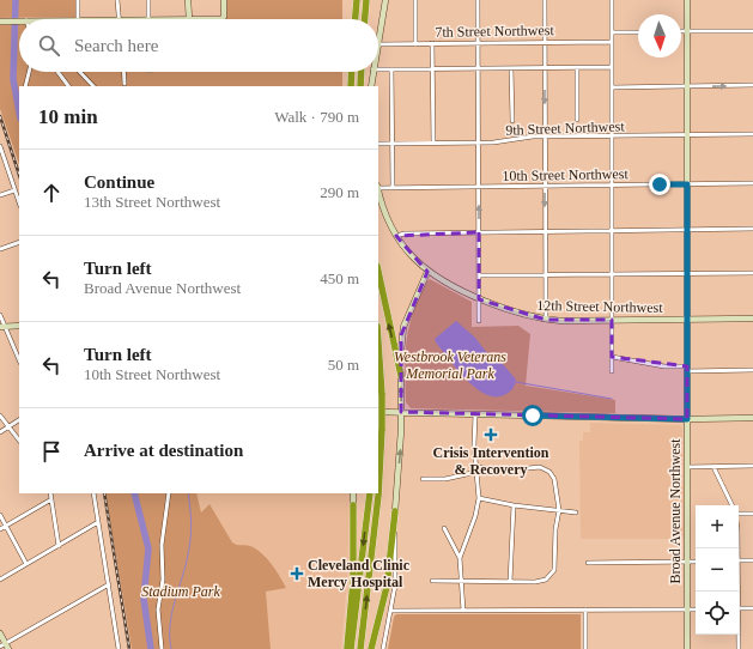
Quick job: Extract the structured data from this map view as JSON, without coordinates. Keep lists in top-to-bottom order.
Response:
{
  "streets": {
    "street": [
      "7th Street Northwest",
      "9th Street Northwest",
      "10th Street Northwest",
      "12th Street Northwest",
      "Broad Avenue Northwest"
    ]
  },
  "crossings": [
    ["9th Street Northwest", "Broad Avenue Northwest"],
    ["10th Street Northwest", "Broad Avenue Northwest"],
    ["12th Street Northwest", "Broad Avenue Northwest"]
  ],
  "parks": ["Westbrook Veterans Memorial Park", "Stadium Park"],
  "places": {
    "health": ["Crisis Intervention & Recovery", "Cleveland Clinic Mercy Hospital"]
  },
  "north": "bottom",
  "page": {
    "search": "Search here",
    "heading": ["10 min", "Walk · 790 m"],
    "list": [
      ["Continue", "13th Street Northwest", "290 m"],
      ["Turn left", "Broad Avenue Northwest", "450 m"],
      ["Turn left", "10th Street Northwest", "50 m"],
      "Arrive at destination"
    ],
    "map_buttons": ["+", "−"]
  }
}
